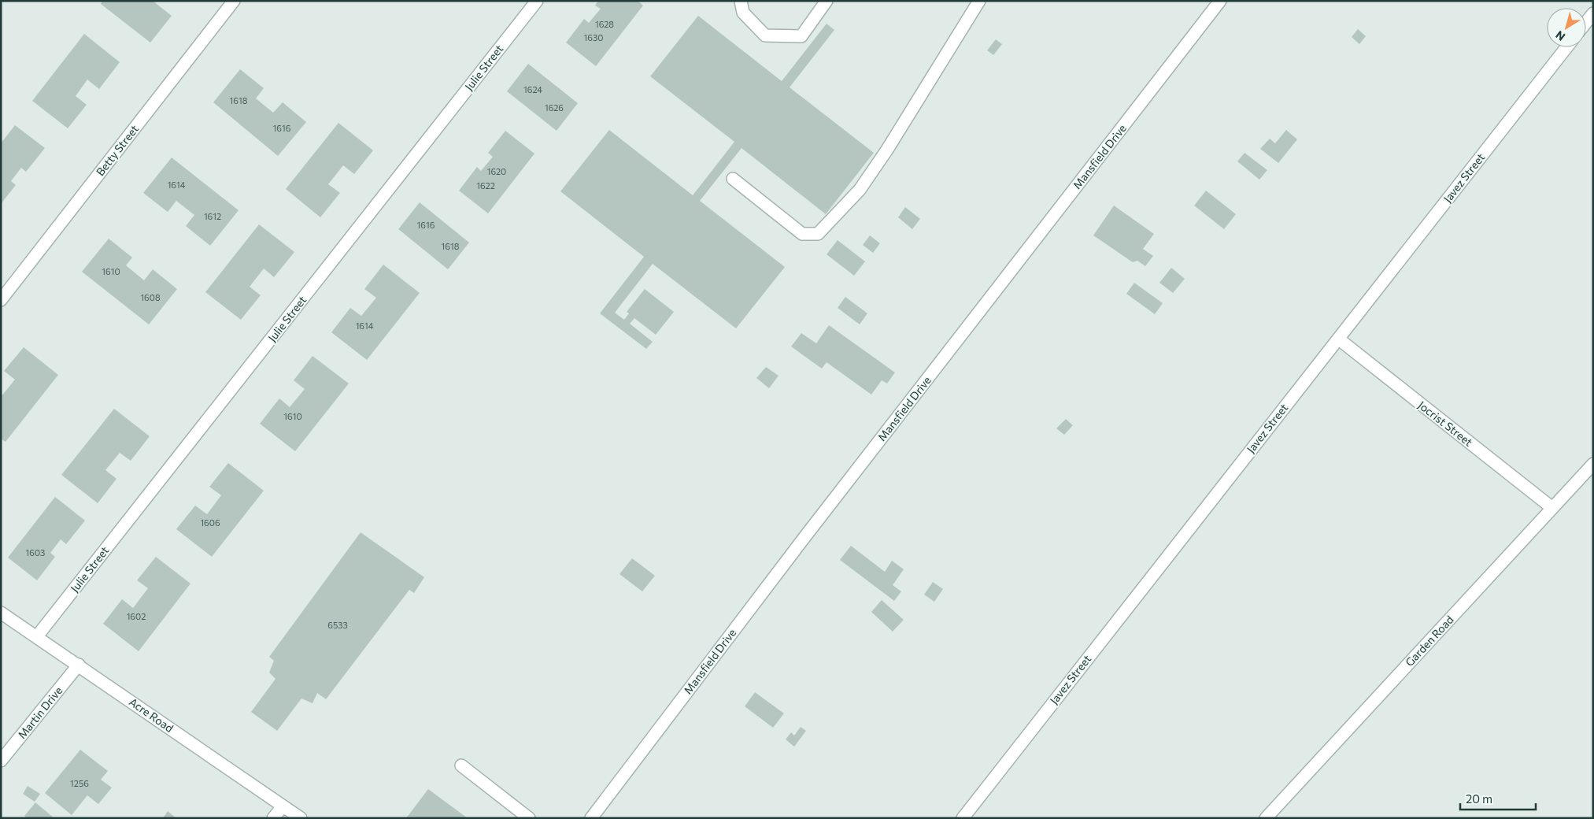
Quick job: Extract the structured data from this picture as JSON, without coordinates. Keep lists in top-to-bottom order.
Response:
{
  "streets": {
    "street": [
      "Julie Street",
      "Betty Street",
      "Mansfield Drive",
      "Javez Street",
      "Jocrist Street",
      "Garden Road",
      "Martin Drive",
      "Acre Road"
    ]
  },
  "crossings": [
    ["Julie Street", "Acre Road"],
    ["Javez Street", "Jocrist Street"],
    ["Jocrist Street", "Garden Road"],
    ["Martin Drive", "Acre Road"]
  ],
  "house_numbers": [
    "1628",
    "1630",
    "1624",
    "1618",
    "1626",
    "1616",
    "1620",
    "1614",
    "1622",
    "1612",
    "1616",
    "1618",
    "1610",
    "1608",
    "1614",
    "1610",
    "1606",
    "1603",
    "1602",
    "6533",
    "1256"
  ],
  "scale_bar": "20 m",
  "north": "bottom left"
}
